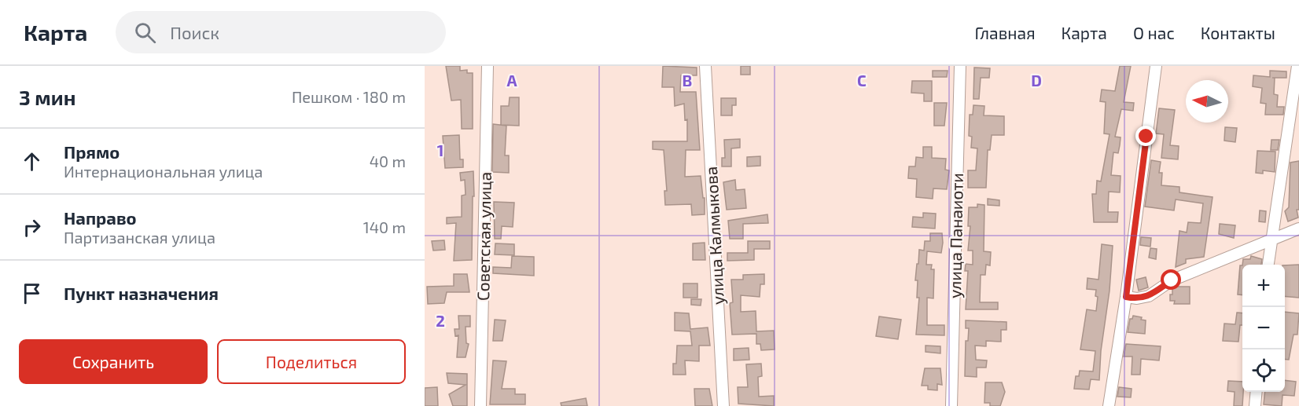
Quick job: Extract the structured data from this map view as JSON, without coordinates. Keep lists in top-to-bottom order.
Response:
{
  "streets": {
    "street": ["улица Калмыкова", "улица Панаиоти", "Советская улица"]
  },
  "north": "left",
  "page": {
    "header": "Карта",
    "search": "Поиск",
    "nav": [
      "Главная",
      "Карта",
      "О нас",
      "Контакты"
    ],
    "heading": ["3 мин", "Пешком · 180 m"],
    "list": [
      ["Прямо", "Интернациональная улица", "40 m"],
      ["Направо", "Партизанская улица", "140 m"],
      "Пункт назначения"
    ],
    "map_buttons": ["+", "−"],
    "buttons": ["Сохранить", "Поделиться"]
  },
  "grid": {
    "columns": [
      "A",
      "B",
      "C",
      "D"
    ],
    "rows": ["1", "2"]
  }
}
